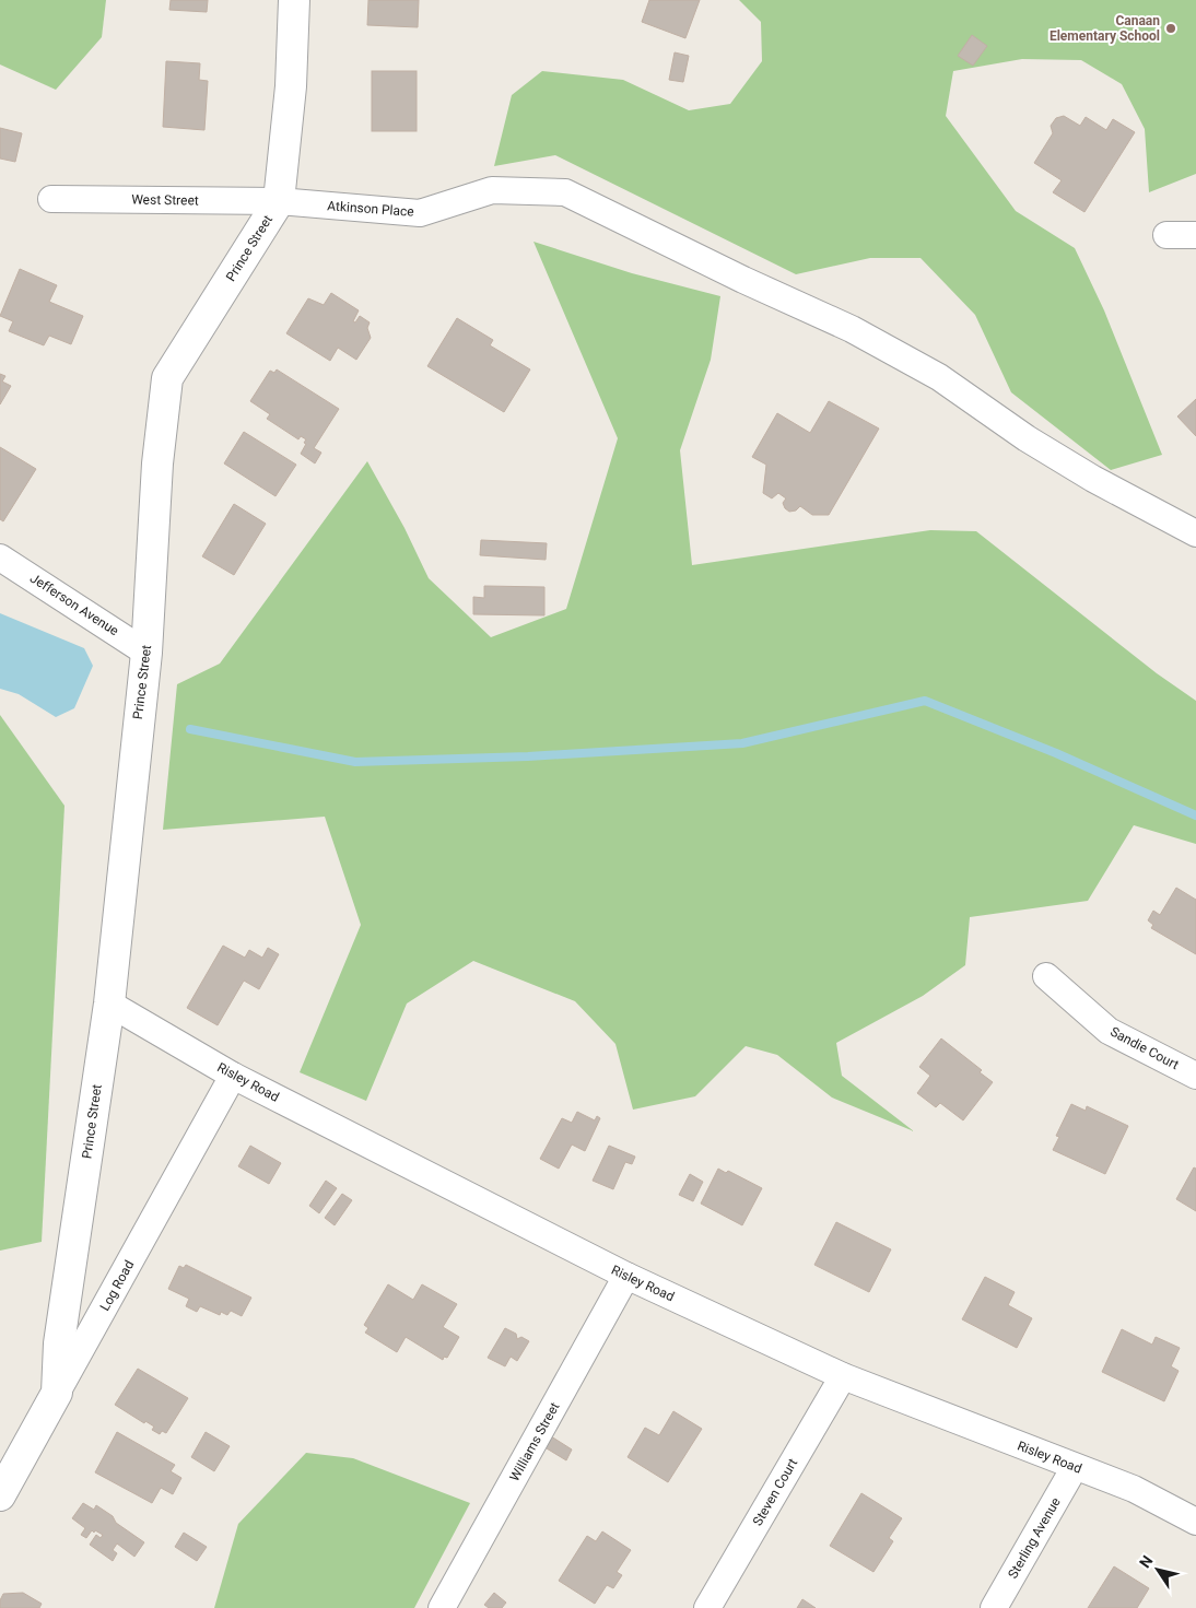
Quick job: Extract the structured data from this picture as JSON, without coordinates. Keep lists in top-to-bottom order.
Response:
{
  "streets": {
    "street": [
      "West Street",
      "Atkinson Place",
      "Prince Street",
      "Jefferson Avenue",
      "Sandie Court",
      "Risley Road",
      "Log Road",
      "Williams Street",
      "Steven Court",
      "Sterling Avenue"
    ]
  },
  "crossings": [
    ["West Street", "Atkinson Place"],
    ["West Street", "Prince Street"],
    ["Atkinson Place", "Prince Street"],
    ["Prince Street", "Jefferson Avenue"],
    ["Prince Street", "Risley Road"],
    ["Prince Street", "Log Road"],
    ["Risley Road", "Log Road"],
    ["Risley Road", "Williams Street"],
    ["Risley Road", "Steven Court"],
    ["Risley Road", "Sterling Avenue"]
  ],
  "places": ["Canaan Elementary School"],
  "north": "top left"
}
